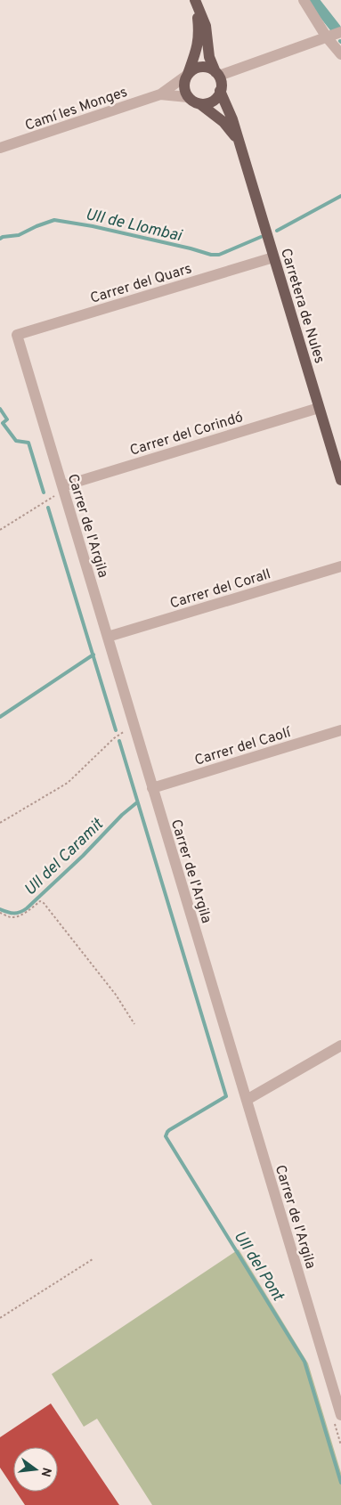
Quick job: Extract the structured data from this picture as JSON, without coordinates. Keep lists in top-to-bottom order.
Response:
{
  "streets": {
    "main road": ["Carretera de Nules"],
    "street": [
      "Camí les Monges",
      "Carrer del Quars",
      "Carrer del Corindó",
      "Carrer de l'Argila",
      "Carrer del Corall",
      "Carrer del Caolí"
    ]
  },
  "crossings": [
    ["Carrer del Quars", "Carretera de Nules"],
    ["Carrer del Quars", "Carrer de l'Argila"],
    ["Carretera de Nules", "Carrer del Corindó"],
    ["Carrer del Corindó", "Carrer de l'Argila"],
    ["Carrer de l'Argila", "Carrer del Corall"],
    ["Carrer de l'Argila", "Carrer del Caolí"]
  ],
  "water": ["Ull de Llombai", "Ull del Caramit", "Ull del Pont"],
  "north": "right"
}
